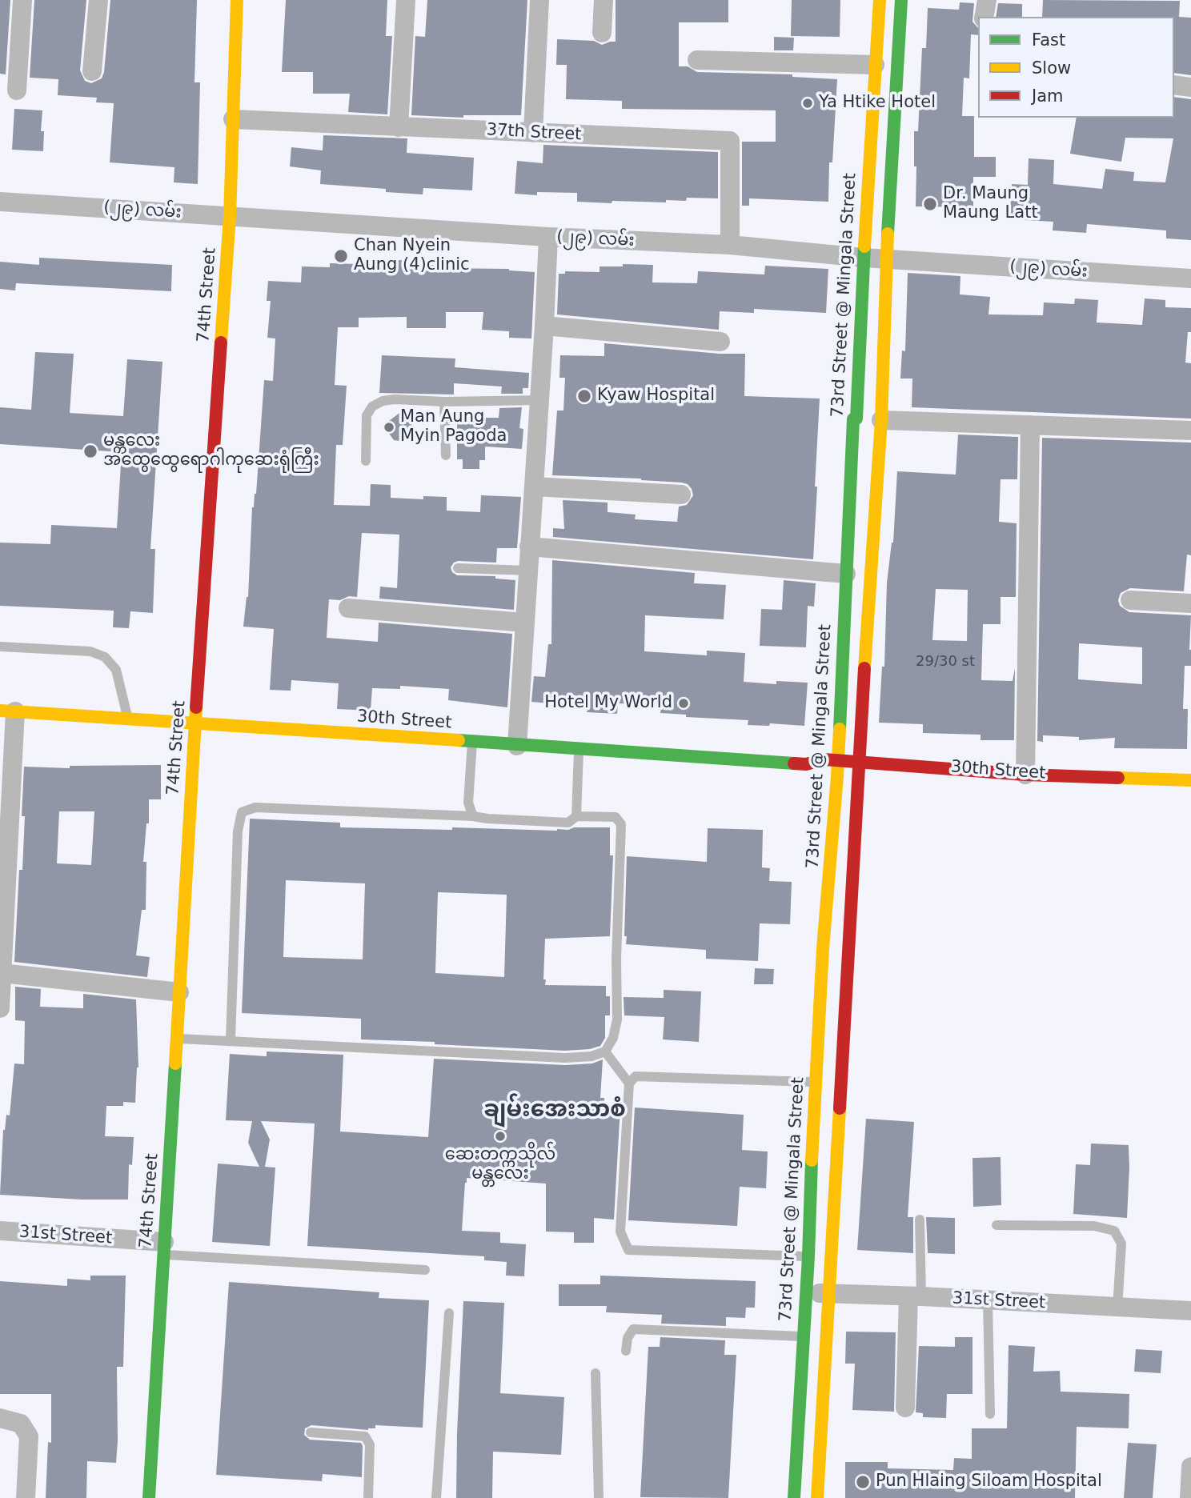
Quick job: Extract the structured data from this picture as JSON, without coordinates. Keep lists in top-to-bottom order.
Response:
{
  "streets": {
    "main road": ["74th Street", "73rd Street @ Mingala Street", "30th Street"],
    "street": ["37th Street", "(၂၉) လမ်း", "31st Street"]
  },
  "crossings": [
    ["37th Street", "(၂၉) လမ်း"],
    ["37th Street", "74th Street"],
    ["(၂၉) လမ်း", "74th Street"],
    ["(၂၉) လမ်း", "73rd Street @ Mingala Street"],
    ["74th Street", "30th Street"],
    ["74th Street", "31st Street"],
    ["73rd Street @ Mingala Street", "30th Street"],
    ["73rd Street @ Mingala Street", "31st Street"]
  ],
  "districts": ["ချမ်းအေးသာစံ"],
  "places": [
    "Ya Htike Hotel",
    "Dr. Maung Maung Latt",
    "Chan Nyein Aung (4)clinic",
    "Kyaw Hospital",
    "Man Aung Myin Pagoda",
    "မန္တလေး အထွေထွေရောဂါကုဆေးရုံကြီး",
    "Hotel My World",
    "ဆေးတက္ကသိုလ် မန္တလေး",
    "Pun Hlaing Siloam Hospital"
  ],
  "house_numbers": ["29/30 st"],
  "legend": ["Fast", "Slow", "Jam"]
}
